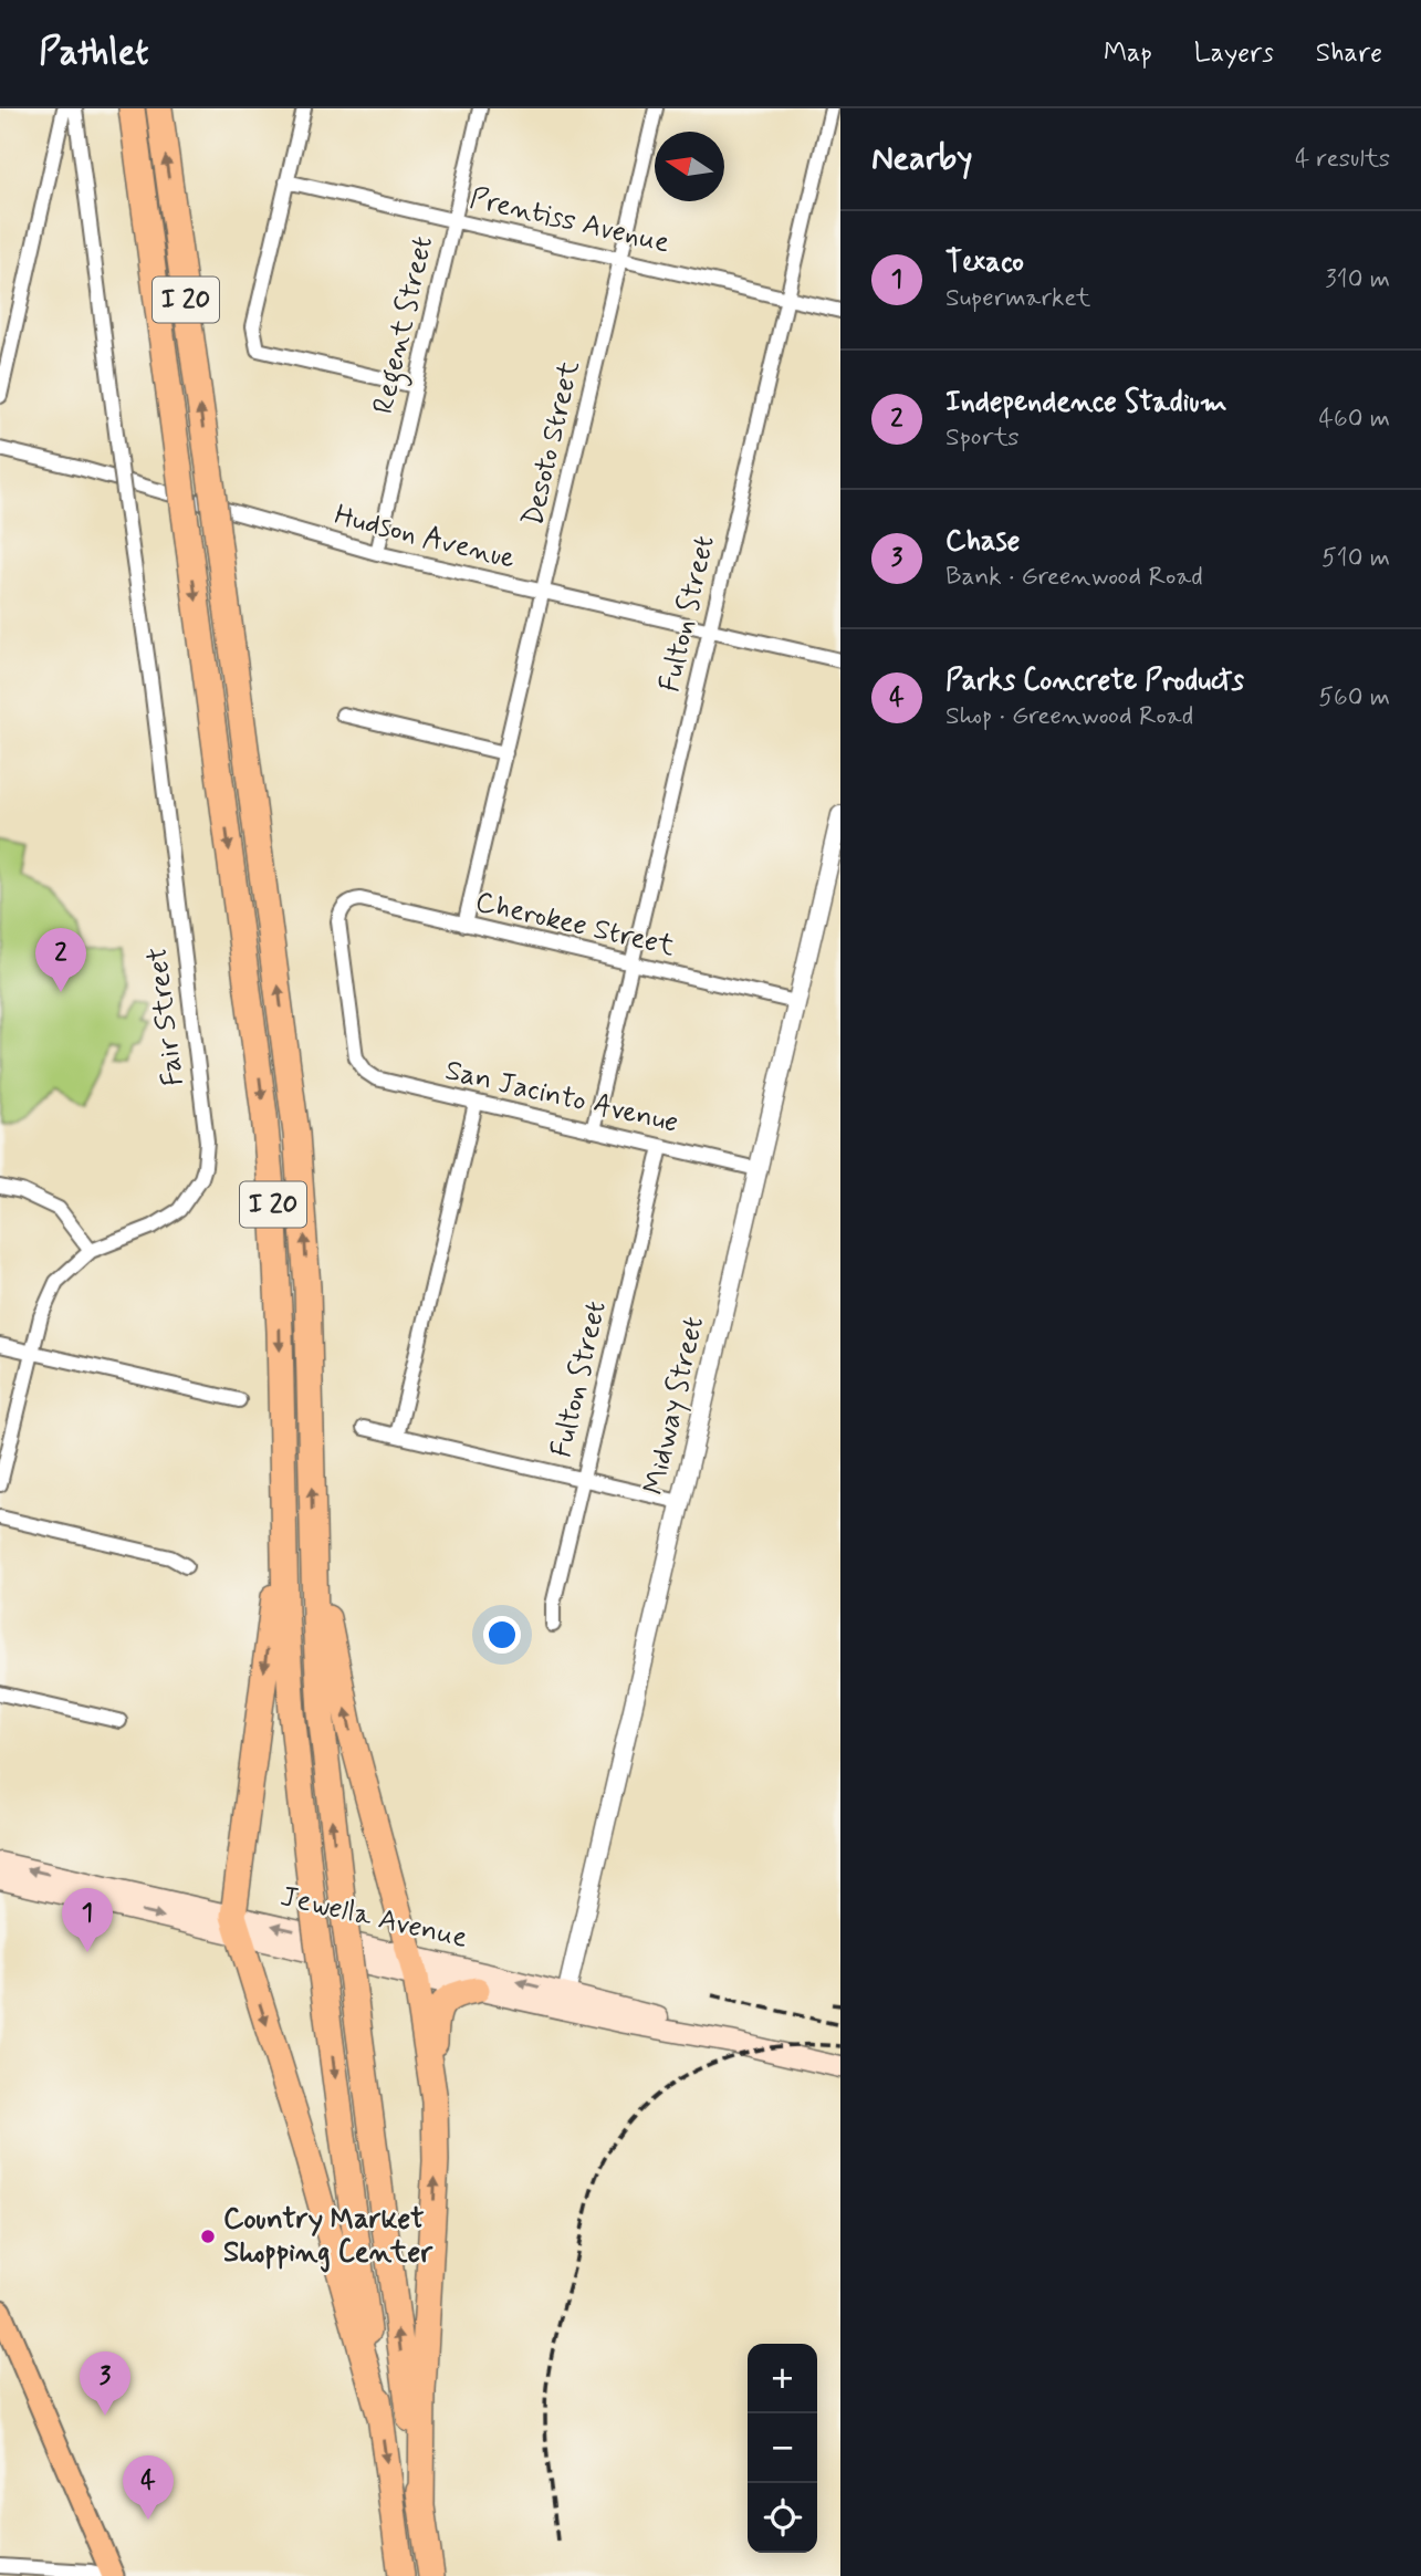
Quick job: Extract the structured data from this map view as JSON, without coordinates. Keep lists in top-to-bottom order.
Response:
{
  "streets": {
    "highway": ["I 20"],
    "main road": ["Jewella Avenue"],
    "street": [
      "Prentiss Avenue",
      "Regent Street",
      "Desoto Street",
      "Hudson Avenue",
      "Fulton Street",
      "Cherokee Street",
      "Fair Street",
      "San Jacinto Avenue",
      "Midway Street"
    ]
  },
  "crossings": [
    ["Prentiss Avenue", "Regent Street"],
    ["Prentiss Avenue", "Desoto Street"],
    ["Prentiss Avenue", "Fulton Street"],
    ["Regent Street", "Hudson Avenue"],
    ["Desoto Street", "Hudson Avenue"],
    ["Desoto Street", "Cherokee Street"],
    ["Hudson Avenue", "Fulton Street"],
    ["Fulton Street", "Cherokee Street"],
    ["Fulton Street", "San Jacinto Avenue"],
    ["Cherokee Street", "San Jacinto Avenue"],
    ["Cherokee Street", "Midway Street"],
    ["San Jacinto Avenue", "Midway Street"],
    ["Midway Street", "Jewella Avenue"]
  ],
  "places": ["Country Market Shopping Center"],
  "north": "left",
  "page": {
    "header": "Pathlet",
    "nav": ["Map", "Layers", "Share"],
    "heading": ["Nearby", "4 results"],
    "list": [
      {
        "mark": "1",
        "name": "Texaco",
        "note": "Supermarket",
        "value": "310 m"
      },
      {
        "mark": "2",
        "name": "Independence Stadium",
        "note": "Sports",
        "value": "460 m"
      },
      {
        "mark": "3",
        "name": "Chase",
        "note": "Bank · Greenwood Road",
        "value": "510 m"
      },
      {
        "mark": "4",
        "name": "Parks Concrete Products",
        "note": "Shop · Greenwood Road",
        "value": "560 m"
      }
    ],
    "pins": [
      "2",
      "1",
      "3",
      "4"
    ],
    "map_buttons": ["+", "−"]
  }
}
